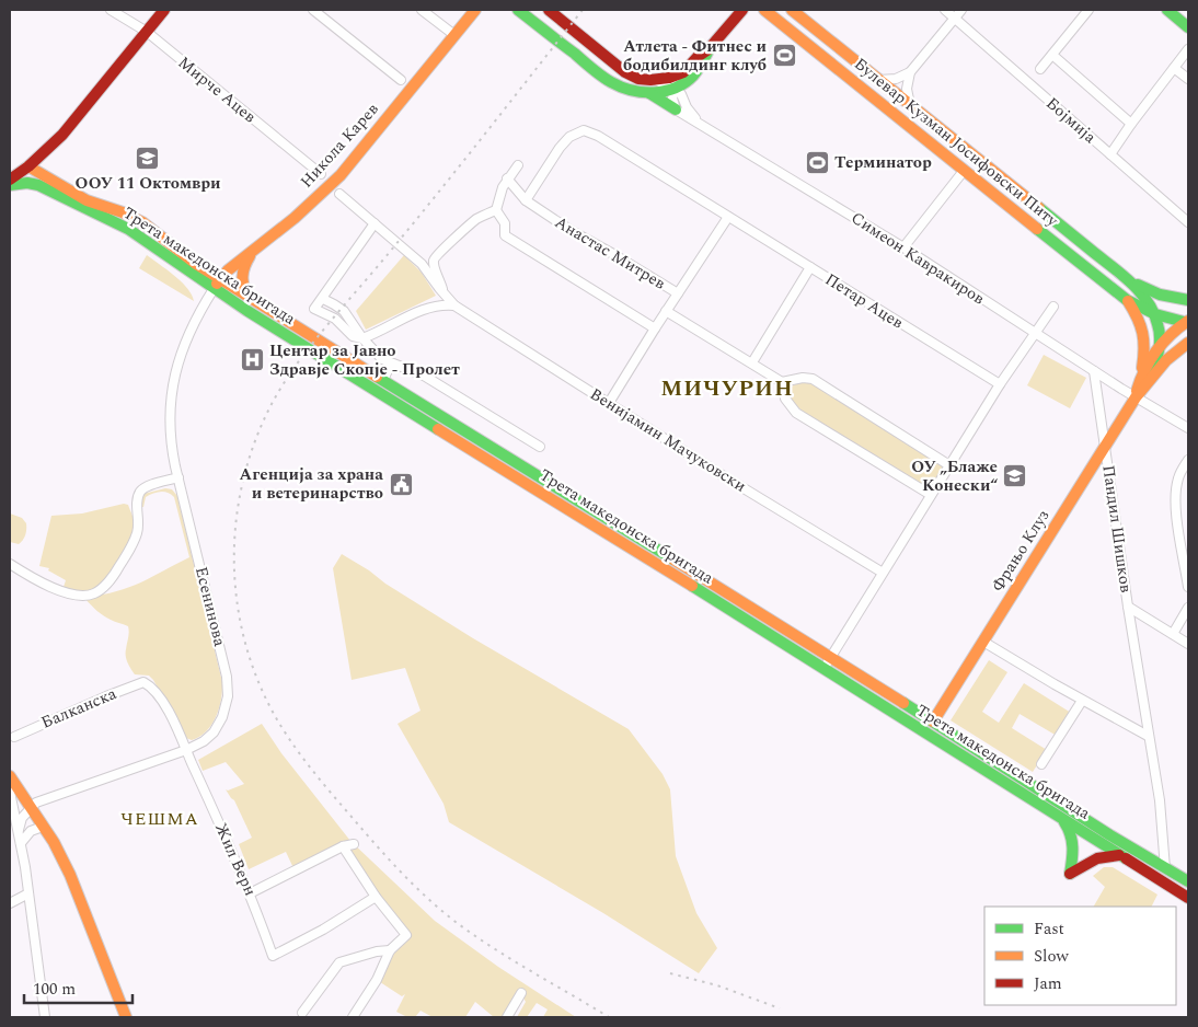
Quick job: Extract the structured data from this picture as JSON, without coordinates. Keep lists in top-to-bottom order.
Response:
{
  "streets": {
    "street": [
      "Мирче Ацев",
      "Бојмија",
      "Булевар Кузман Јосифовски Питу",
      "Никола Карев",
      "Анастас Митрев",
      "Симеон Кавракиров",
      "Трета македонска бригада",
      "Петар Ацев",
      "Венијамин Мачуковски",
      "Пандил Шишков",
      "Фрањо Клуз",
      "Есенинова",
      "Балканска",
      "Жил Верн"
    ]
  },
  "crossings": [
    ["Булевар Кузман Јосифовски Питу", "Фрањо Клуз"],
    ["Никола Карев", "Трета македонска бригада"],
    ["Никола Карев", "Есенинова"],
    ["Анастас Митрев", "Петар Ацев"],
    ["Анастас Митрев", "Венијамин Мачуковски"],
    ["Симеон Кавракиров", "Пандил Шишков"],
    ["Симеон Кавракиров", "Фрањо Клуз"],
    ["Трета македонска бригада", "Фрањо Клуз"],
    ["Трета македонска бригада", "Есенинова"],
    ["Пандил Шишков", "Фрањо Клуз"],
    ["Есенинова", "Жил Верн"],
    ["Балканска", "Жил Верн"]
  ],
  "districts": ["МИЧУРИН", "ЧЕШМА"],
  "places": {
    "sports": ["Атлета - Фитнес и бодибилдинг клуб", "Терминатор"],
    "school or university": ["ООУ 11 Октомври", "ОУ „Блаже Конески“"],
    "hospital": ["Центар за Јавно Здравје Скопје - Пролет"],
    "public building": ["Агенција за храна и ветеринарство"]
  },
  "legend": ["Fast", "Slow", "Jam"],
  "scale_bar": "100 m"
}
